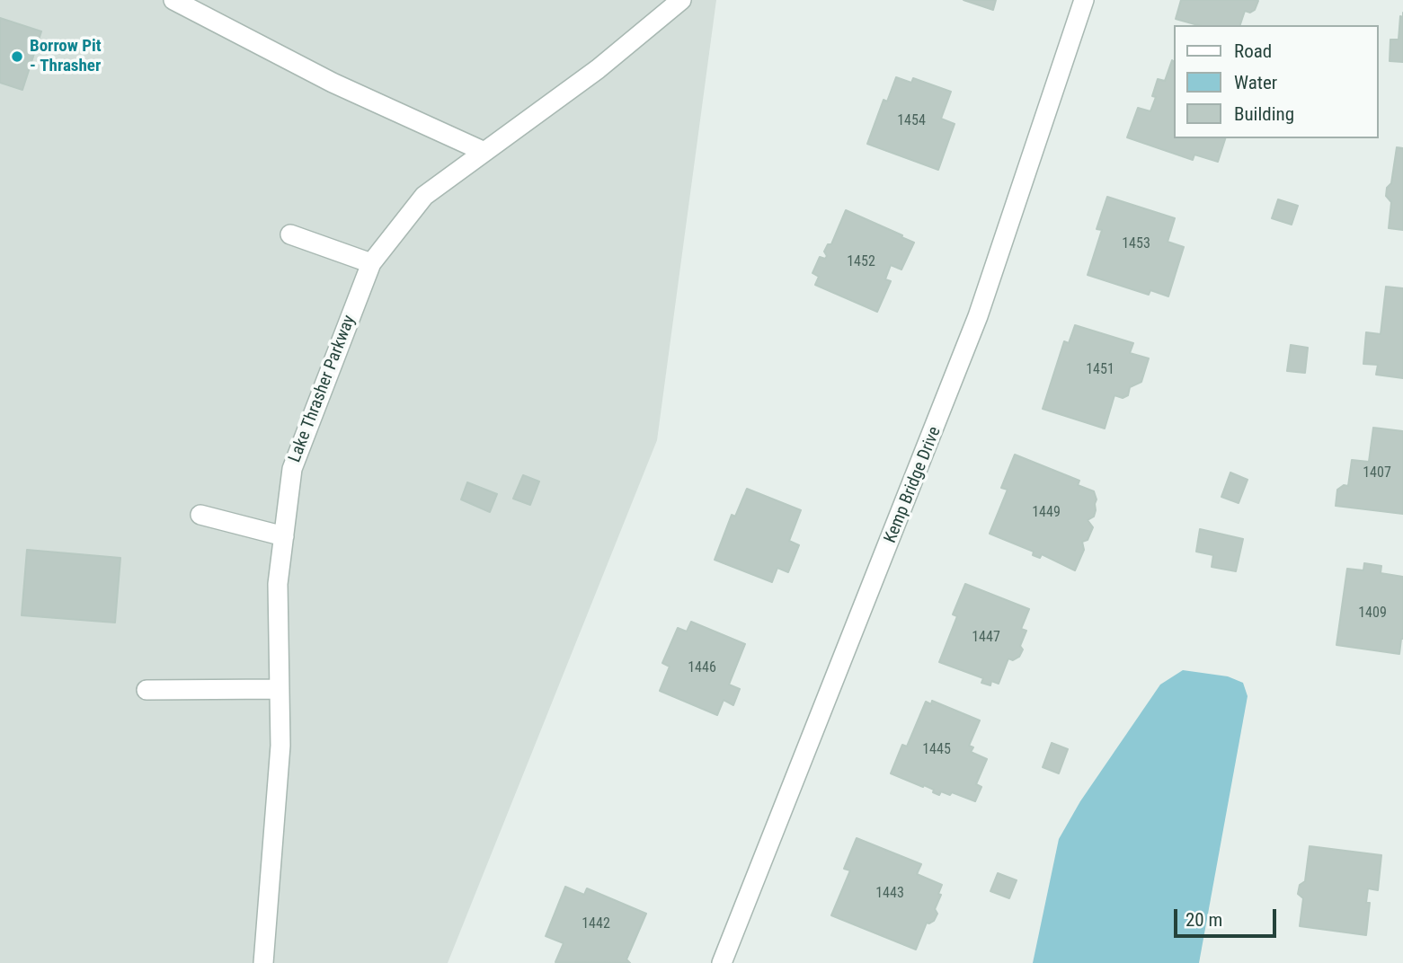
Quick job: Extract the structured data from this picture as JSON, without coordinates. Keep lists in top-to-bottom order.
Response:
{
  "streets": {
    "street": ["Lake Thrasher Parkway", "Kemp Bridge Drive"]
  },
  "places": ["Borrow Pit - Thrasher"],
  "house_numbers": [
    "1454",
    "1453",
    "1452",
    "1451",
    "1407",
    "1449",
    "1409",
    "1447",
    "1446",
    "1445",
    "1443",
    "1442"
  ],
  "legend": ["Road", "Water", "Building"],
  "scale_bar": "20 m"
}
